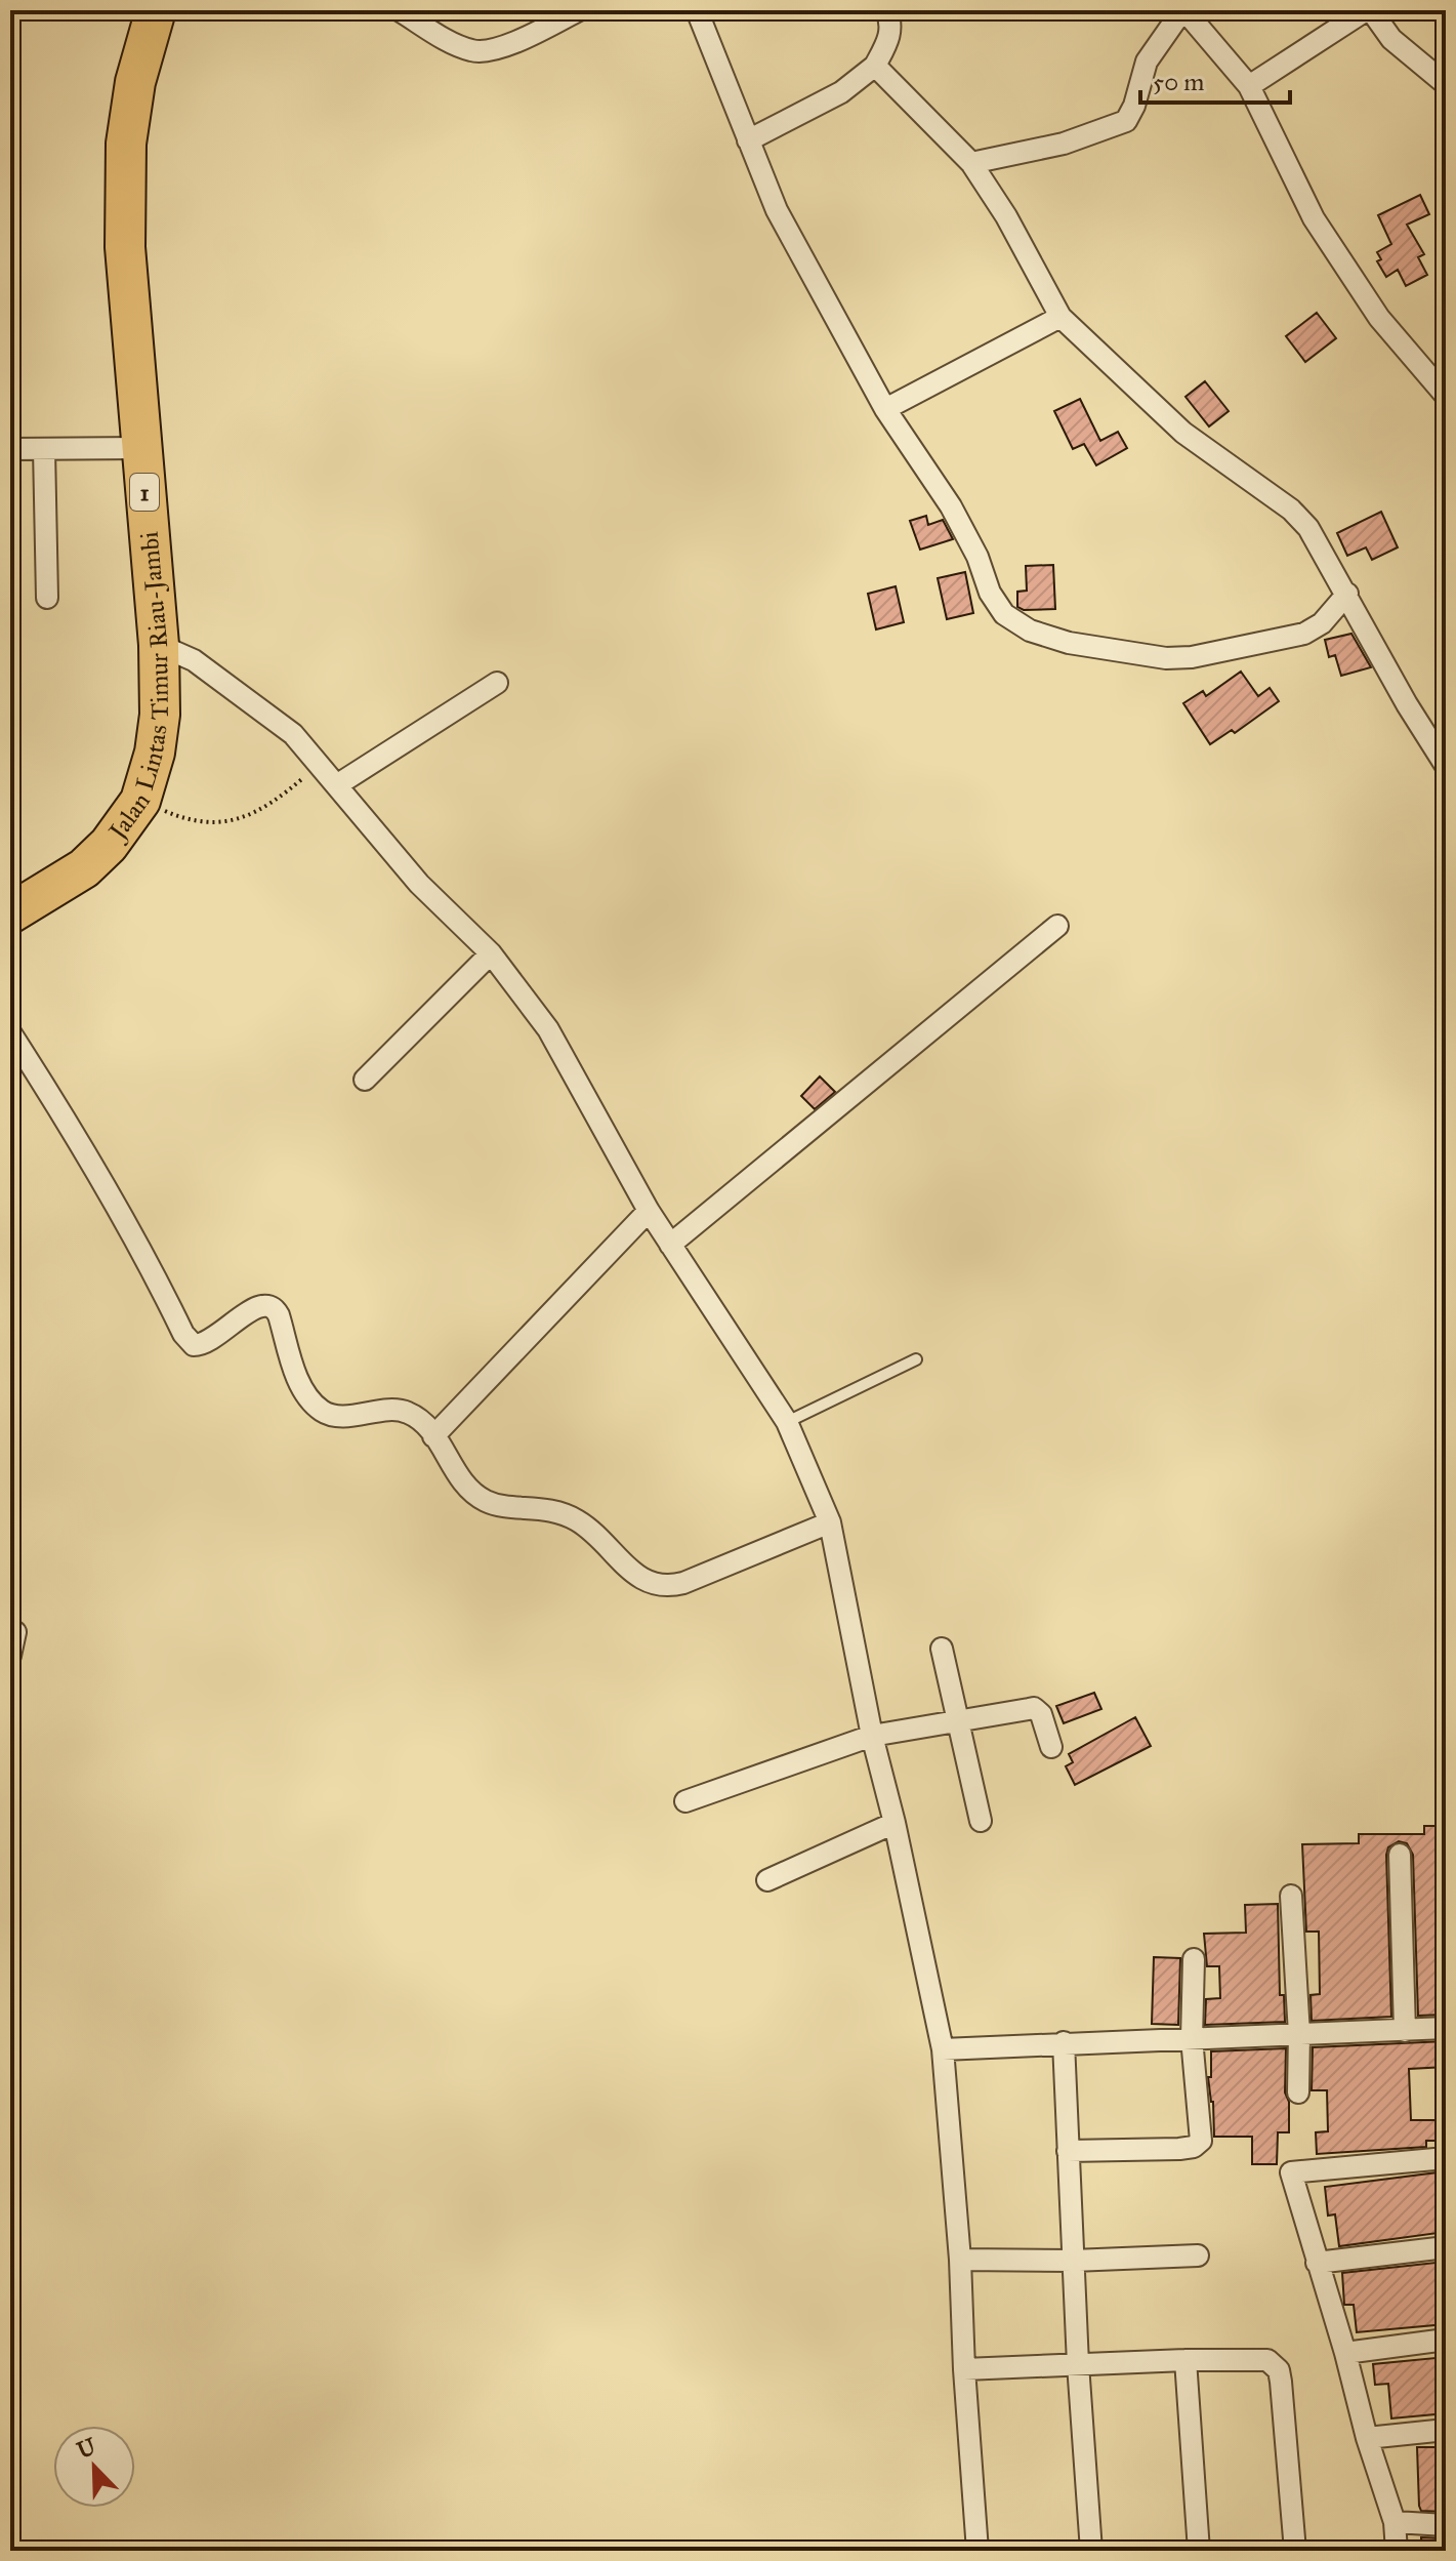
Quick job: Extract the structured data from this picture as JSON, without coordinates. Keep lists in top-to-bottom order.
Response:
{
  "streets": {
    "highway": ["1", "Jalan Lintas Timur Riau-Jambi"]
  },
  "scale_bar": "50 m",
  "north": "top left"
}
